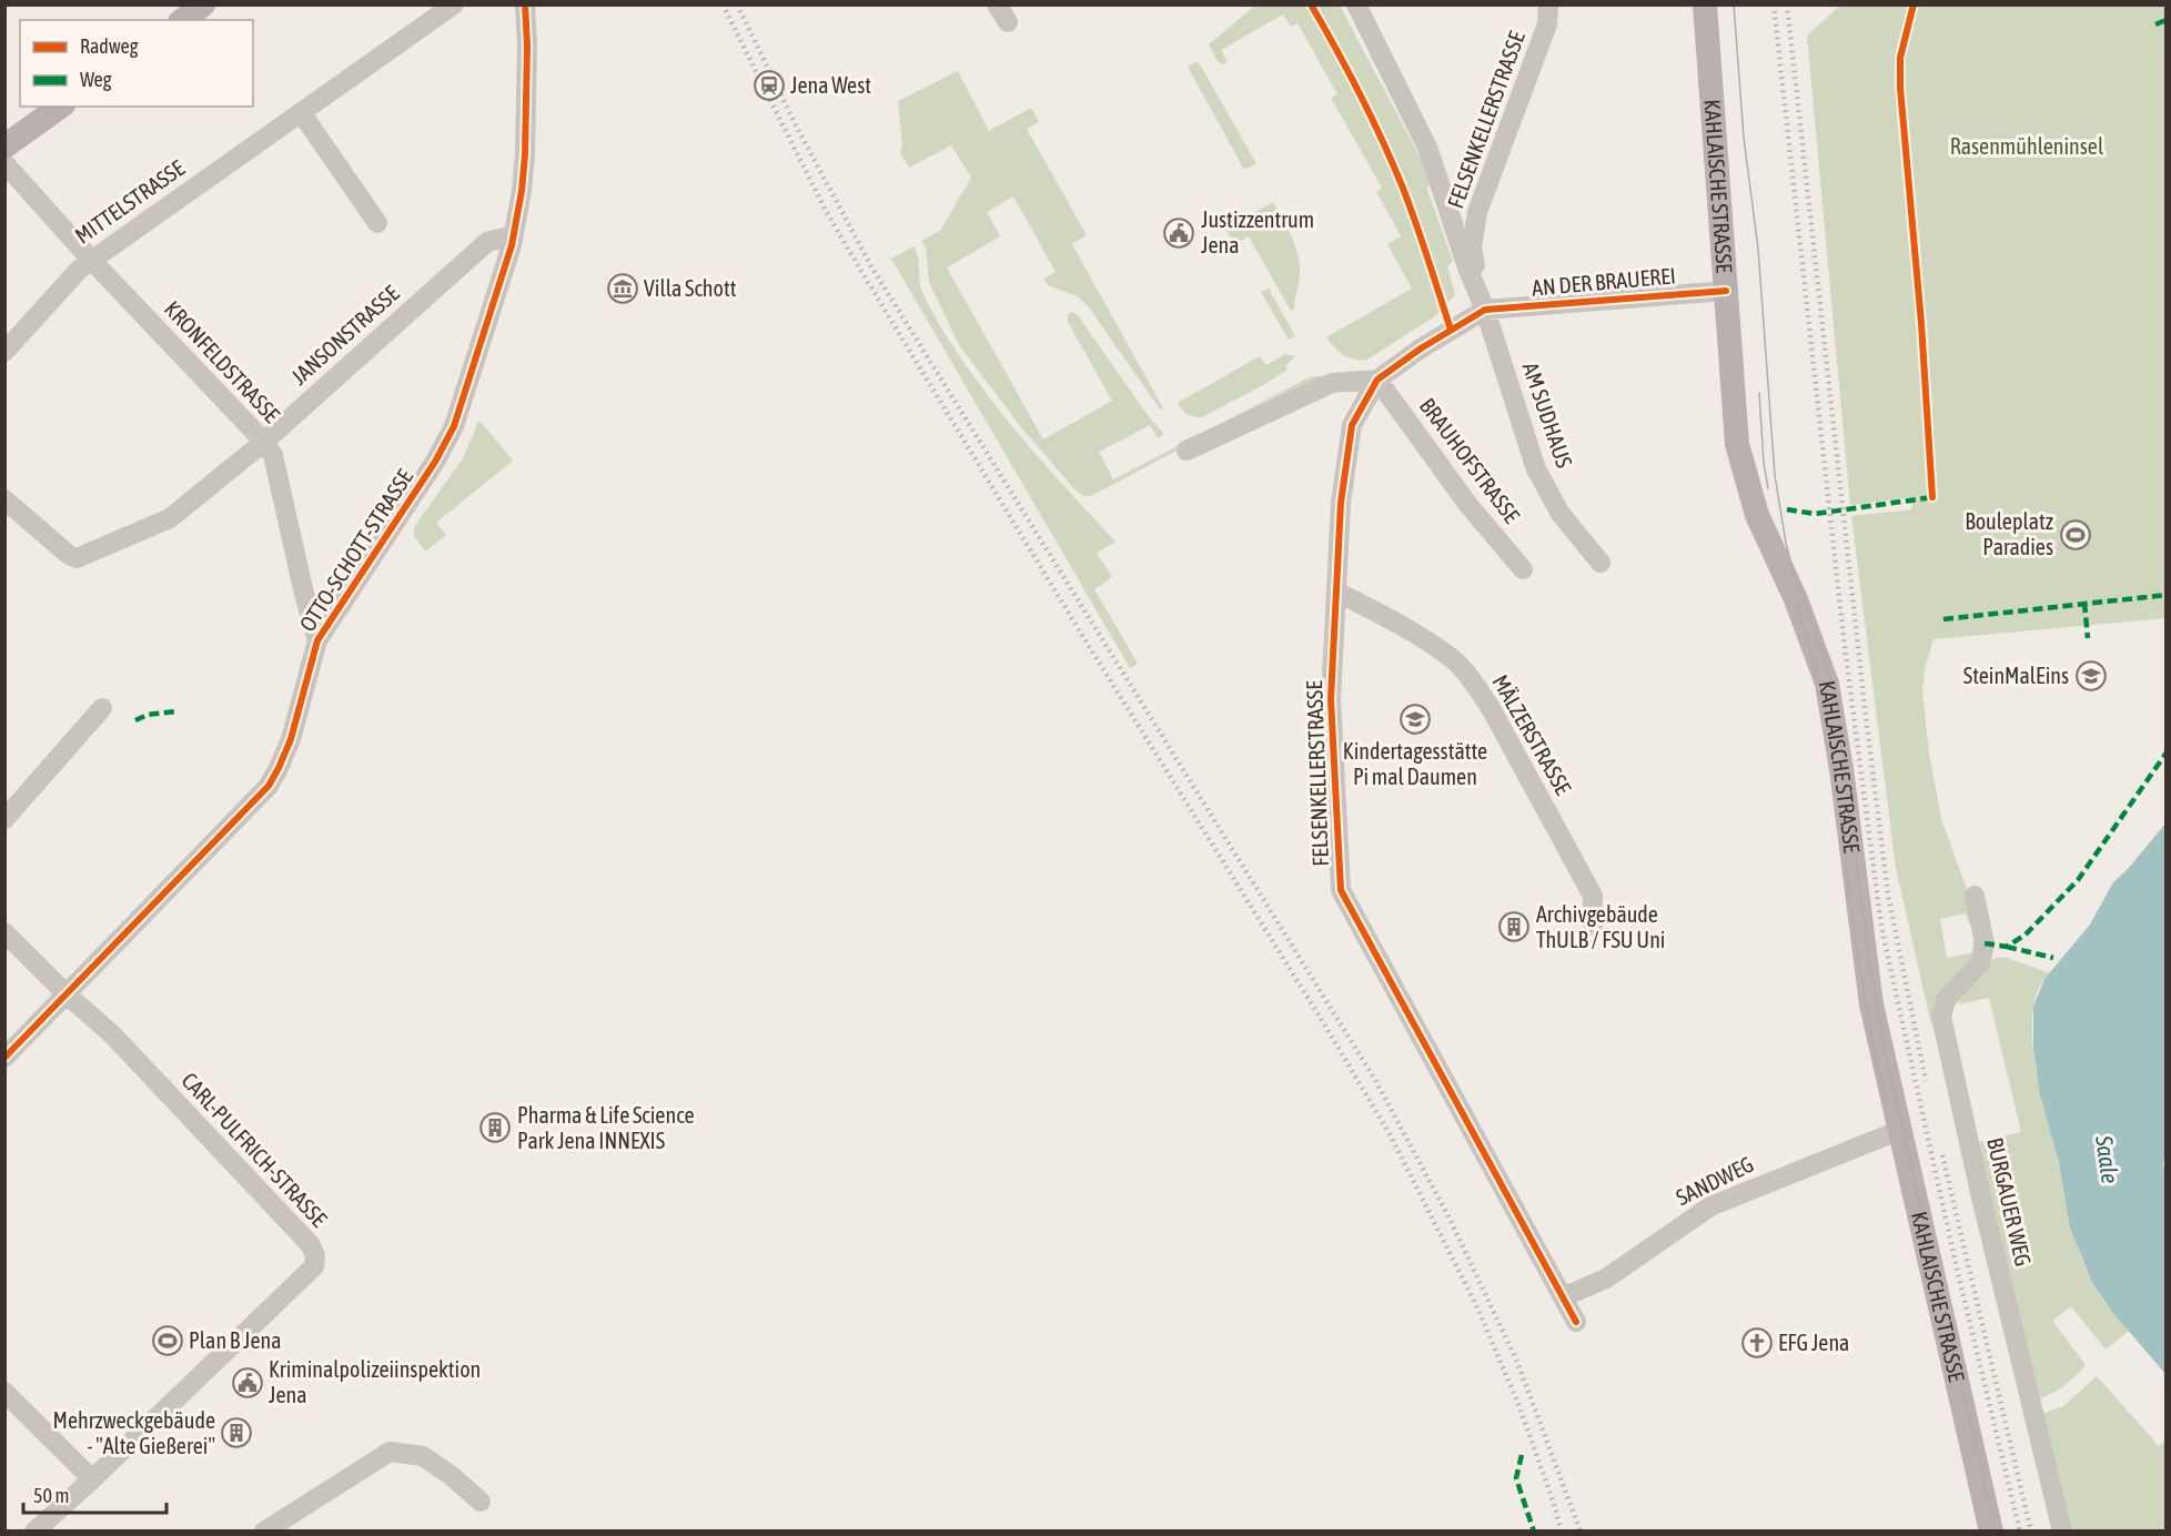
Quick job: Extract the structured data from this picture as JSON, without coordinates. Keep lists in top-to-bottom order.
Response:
{
  "streets": {
    "main road": ["KAHLAISCHE STRASSE"],
    "street": [
      "FELSENKELLERSTRASSE",
      "MITTELSTRASSE",
      "AN DER BRAUEREI",
      "JANSONSTRASSE",
      "KRONFELDSTRASSE",
      "AM SUDHAUS",
      "BRAUHOFSTRASSE",
      "OTTO-SCHOTT-STRASSE",
      "MÄLZERSTRASSE",
      "CARL-PULFRICH-STRASSE",
      "SANDWEG",
      "BURGAUER WEG"
    ]
  },
  "crossings": [
    ["FELSENKELLERSTRASSE", "AN DER BRAUEREI"],
    ["FELSENKELLERSTRASSE", "AM SUDHAUS"],
    ["FELSENKELLERSTRASSE", "BRAUHOFSTRASSE"],
    ["FELSENKELLERSTRASSE", "MÄLZERSTRASSE"],
    ["FELSENKELLERSTRASSE", "SANDWEG"],
    ["KAHLAISCHE STRASSE", "AN DER BRAUEREI"],
    ["KAHLAISCHE STRASSE", "SANDWEG"],
    ["MITTELSTRASSE", "KRONFELDSTRASSE"],
    ["AN DER BRAUEREI", "AM SUDHAUS"],
    ["JANSONSTRASSE", "KRONFELDSTRASSE"],
    ["JANSONSTRASSE", "OTTO-SCHOTT-STRASSE"],
    ["KRONFELDSTRASSE", "OTTO-SCHOTT-STRASSE"],
    ["OTTO-SCHOTT-STRASSE", "CARL-PULFRICH-STRASSE"]
  ],
  "water": ["Saale"],
  "parks": ["Rasenmühleninsel"],
  "places": {
    "station": ["Jena West"],
    "public building": ["Justizzentrum Jena", "Kriminalpolizeiinspektion Jena"],
    "museum": ["Villa Schott"],
    "sports": ["Bouleplatz Paradies", "Plan B Jena"],
    "school or university": ["SteinMalEins", "Kindertagesstätte Pi mal Daumen"],
    "building": ["Archivgebäude ThULB / FSU Uni", "Pharma & Life Science Park Jena INNEXIS", "Mehrzweckgebäude - \"Alte Gießerei\""],
    "church": ["EFG Jena"]
  },
  "legend": ["Radweg", "Weg"],
  "scale_bar": "50 m"
}
